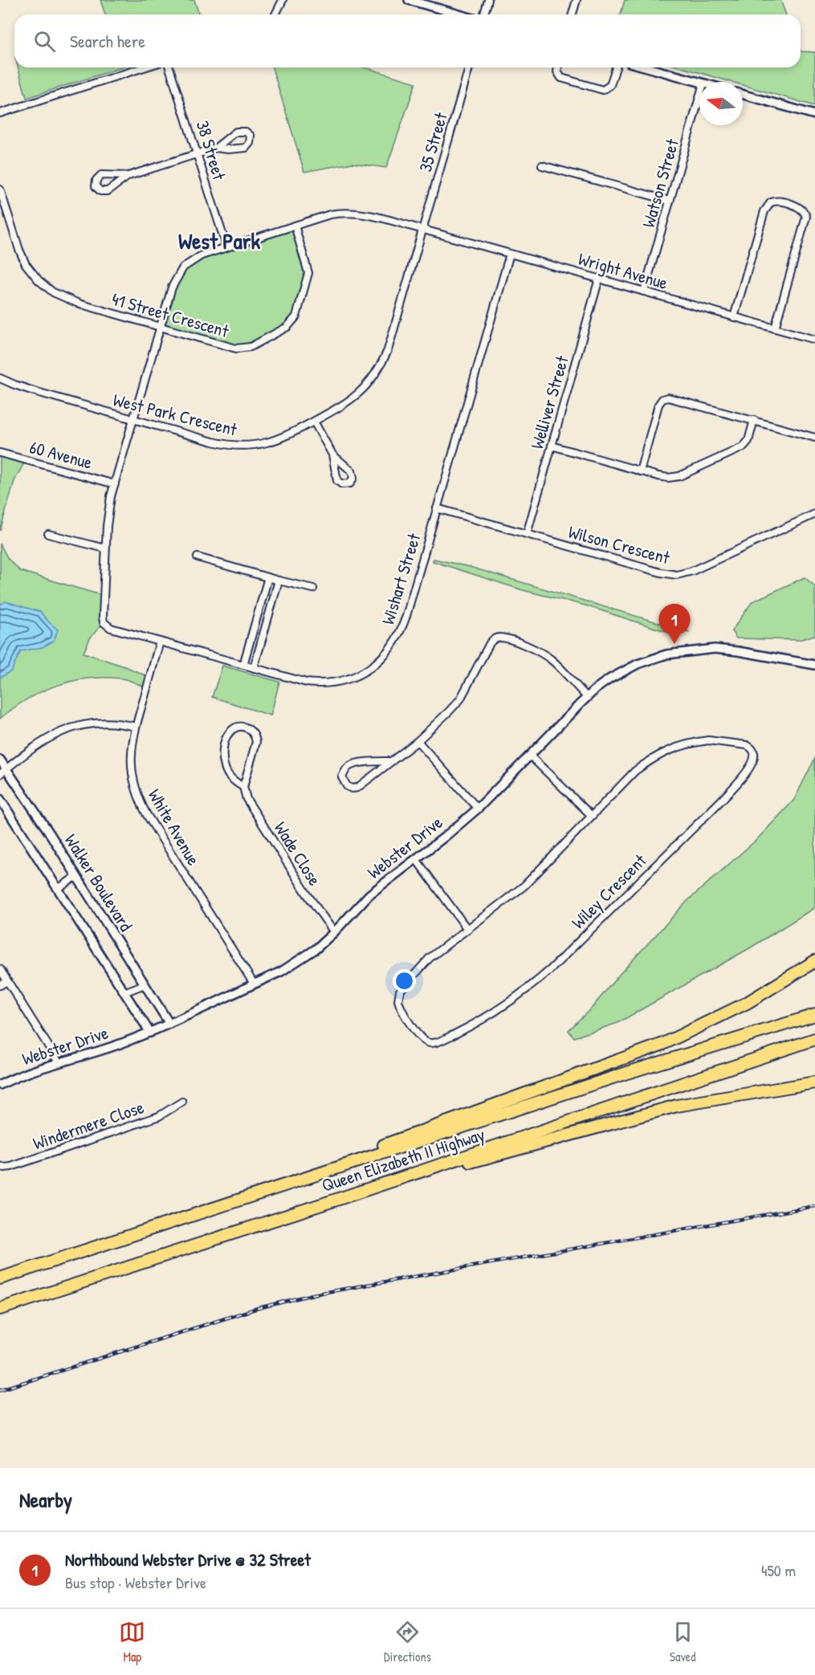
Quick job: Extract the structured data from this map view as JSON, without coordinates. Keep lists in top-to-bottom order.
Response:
{
  "streets": {
    "highway": ["Queen Elizabeth II Highway"],
    "street": [
      "35 Street",
      "38 Street",
      "Watson Street",
      "Wright Avenue",
      "41 Street Crescent",
      "Welliver Street",
      "West Park Crescent",
      "60 Avenue",
      "Wilson Crescent",
      "Wishart Street",
      "White Avenue",
      "Webster Drive",
      "Wade Close",
      "Walker Boulevard",
      "Wiley Crescent",
      "Windermere Close"
    ]
  },
  "crossings": [
    ["35 Street", "Wright Avenue"],
    ["35 Street", "West Park Crescent"],
    ["38 Street", "Wright Avenue"],
    ["38 Street", "Wishart Street"],
    ["Watson Street", "Wright Avenue"],
    ["Wright Avenue", "41 Street Crescent"],
    ["Wright Avenue", "Welliver Street"],
    ["Wright Avenue", "West Park Crescent"],
    ["Wright Avenue", "Wishart Street"],
    ["41 Street Crescent", "Wishart Street"],
    ["Welliver Street", "Wilson Crescent"],
    ["West Park Crescent", "Wishart Street"],
    ["60 Avenue", "Wishart Street"],
    ["Wilson Crescent", "Wishart Street"],
    ["Wishart Street", "White Avenue"],
    ["White Avenue", "Webster Drive"],
    ["Webster Drive", "Wade Close"],
    ["Webster Drive", "Walker Boulevard"]
  ],
  "districts": ["West Park"],
  "north": "left",
  "page": {
    "search": "Search here",
    "pins": "1",
    "heading": "Nearby",
    "list": [
      {
        "mark": "1",
        "name": "Northbound Webster Drive @ 32 Street",
        "note": "Bus stop · Webster Drive",
        "value": "450 m"
      }
    ],
    "nav": ["Map", "Directions", "Saved"]
  }
}
